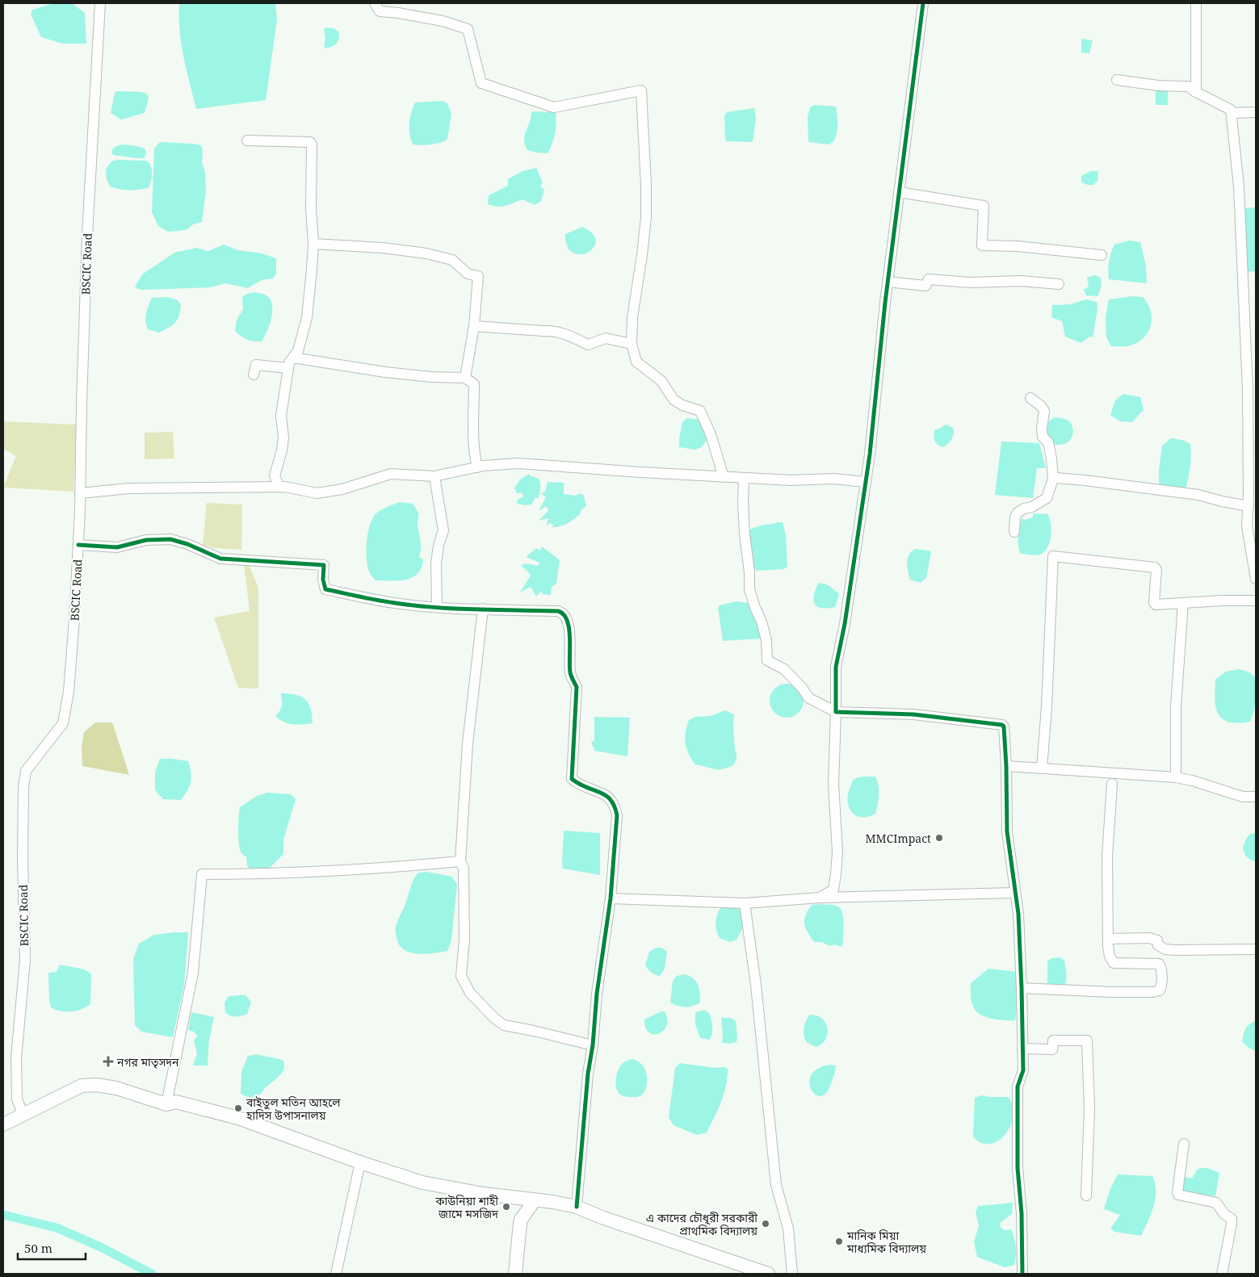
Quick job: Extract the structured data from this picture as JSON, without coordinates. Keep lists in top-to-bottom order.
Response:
{
  "streets": {
    "street": ["BSCIC Road"]
  },
  "places": {
    "other": [
      "MMCImpact",
      "বাইতুল মতিন আহলে হাদিস উপাসনালয়",
      "কাউনিয়া শাহী জামে মসজিদ",
      "এ কাদের চৌধুরী সরকারী প্রাথমিক বিদ্যালয়",
      "মানিক মিয়া মাধ্যমিক বিদ্যালয়"
    ],
    "health": ["নগর মাতৃসদন"]
  },
  "scale_bar": "50 m"
}
